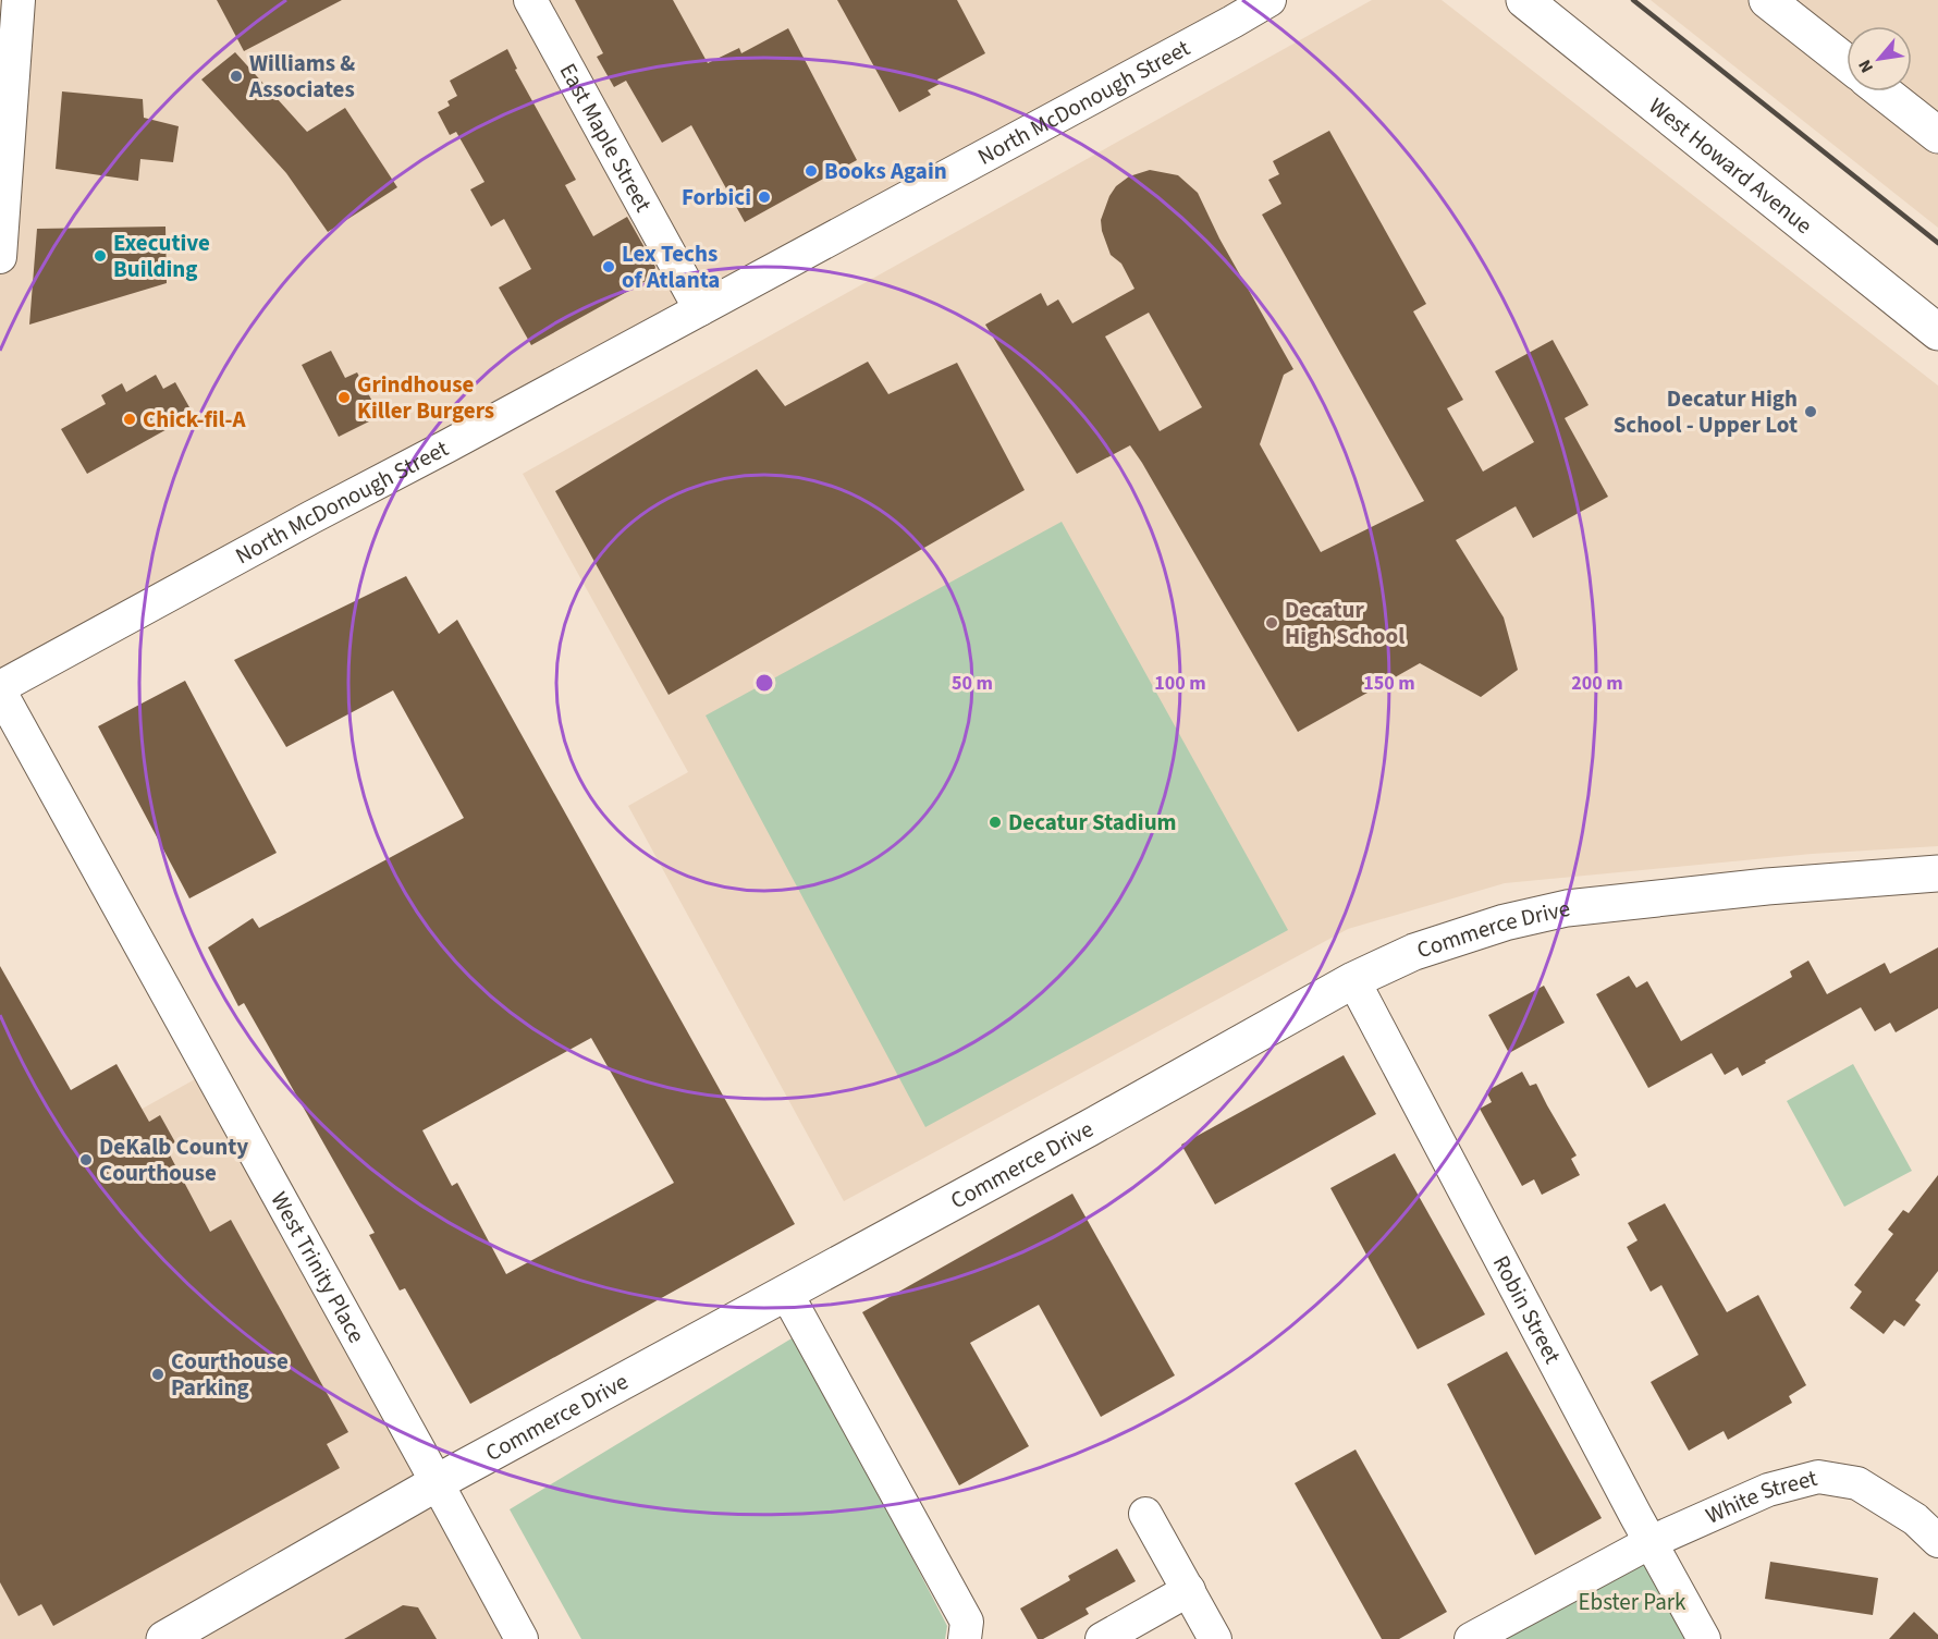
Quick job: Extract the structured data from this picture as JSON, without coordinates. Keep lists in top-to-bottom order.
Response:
{
  "streets": {
    "main road": ["West Howard Avenue", "Commerce Drive"],
    "street": [
      "North McDonough Street",
      "East Maple Street",
      "West Trinity Place",
      "Robin Street",
      "White Street"
    ]
  },
  "crossings": [
    ["North McDonough Street", "East Maple Street"],
    ["Commerce Drive", "West Trinity Place"],
    ["Commerce Drive", "Robin Street"],
    ["Robin Street", "White Street"]
  ],
  "parks": ["Ebster Park"],
  "places": [
    "Williams & Associates",
    "Books Again",
    "Forbici",
    "Executive Building",
    "Lex Techs of Atlanta",
    "Grindhouse Killer Burgers",
    "Decatur High School - Upper Lot",
    "Chick-fil-A",
    "Decatur High School",
    "Decatur Stadium",
    "DeKalb County Courthouse",
    "Courthouse Parking"
  ],
  "north": "bottom left",
  "rings": [
    "50 m",
    "100 m",
    "150 m",
    "200 m"
  ]
}
